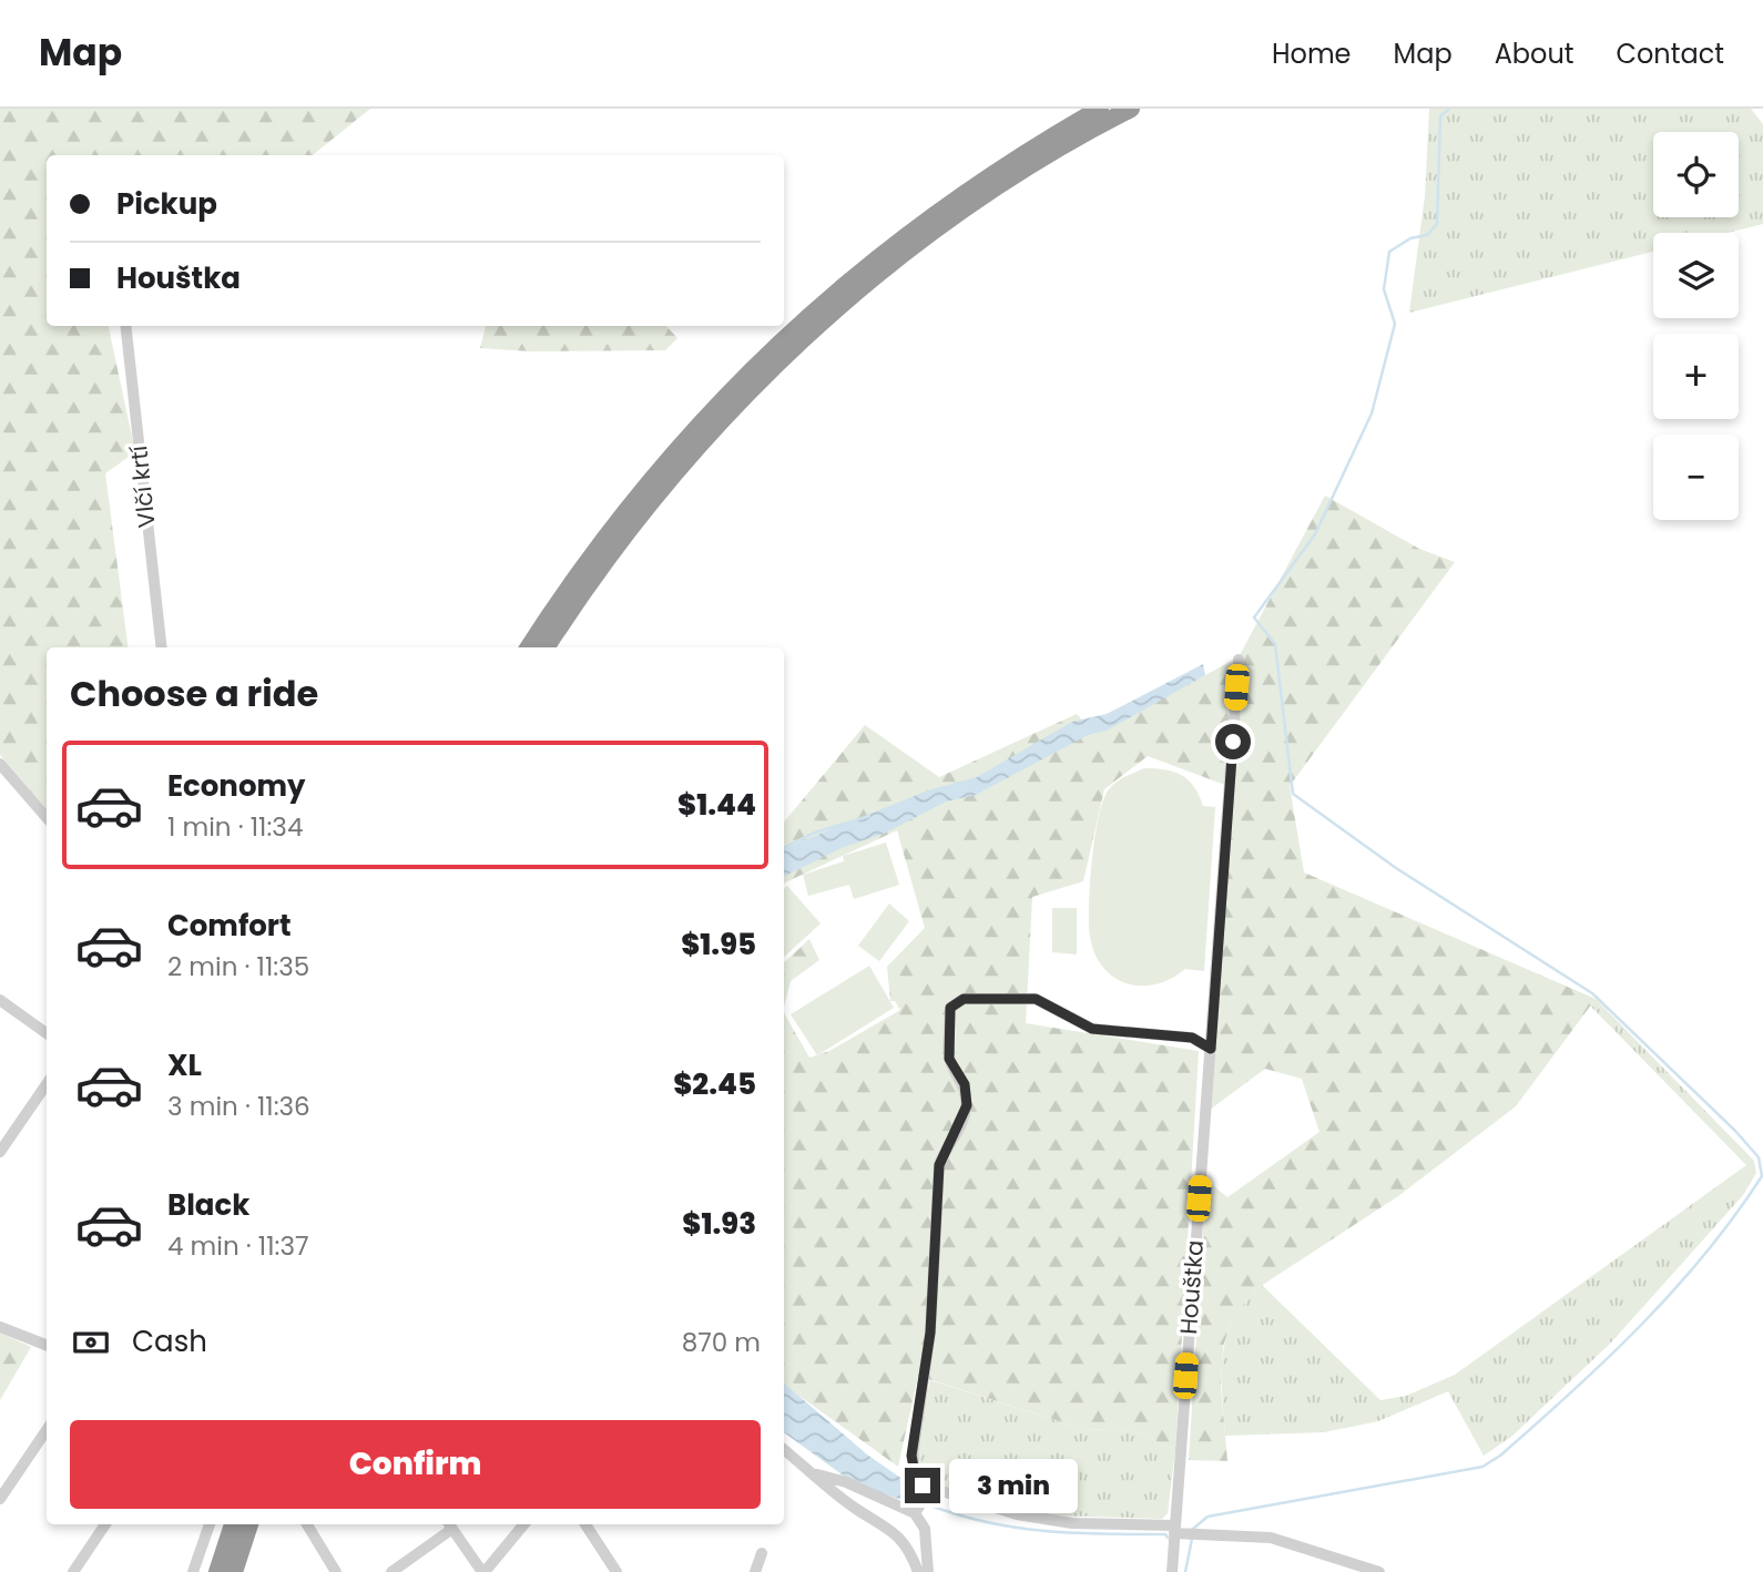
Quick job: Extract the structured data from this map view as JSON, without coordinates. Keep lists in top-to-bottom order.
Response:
{
  "streets": {
    "street": ["Vlčí krtí", "Houštka"]
  },
  "page": {
    "header": "Map",
    "nav": [
      "Home",
      "Map",
      "About",
      "Contact"
    ],
    "map_buttons": ["+", "−"],
    "banner": ["Pickup", "Houštka"],
    "heading": "Choose a ride",
    "list": [
      {
        "name": "Economy",
        "note": "1 min · 11:34",
        "value": "$1.44"
      },
      {
        "name": "Comfort",
        "note": "2 min · 11:35",
        "value": "$1.95"
      },
      {
        "name": "XL",
        "note": "3 min · 11:36",
        "value": "$2.45"
      },
      {
        "name": "Black",
        "note": "4 min · 11:37",
        "value": "$1.93"
      }
    ],
    "pay": ["Cash", "870 m"],
    "buttons": "Confirm",
    "bubble": "3 min"
  }
}
